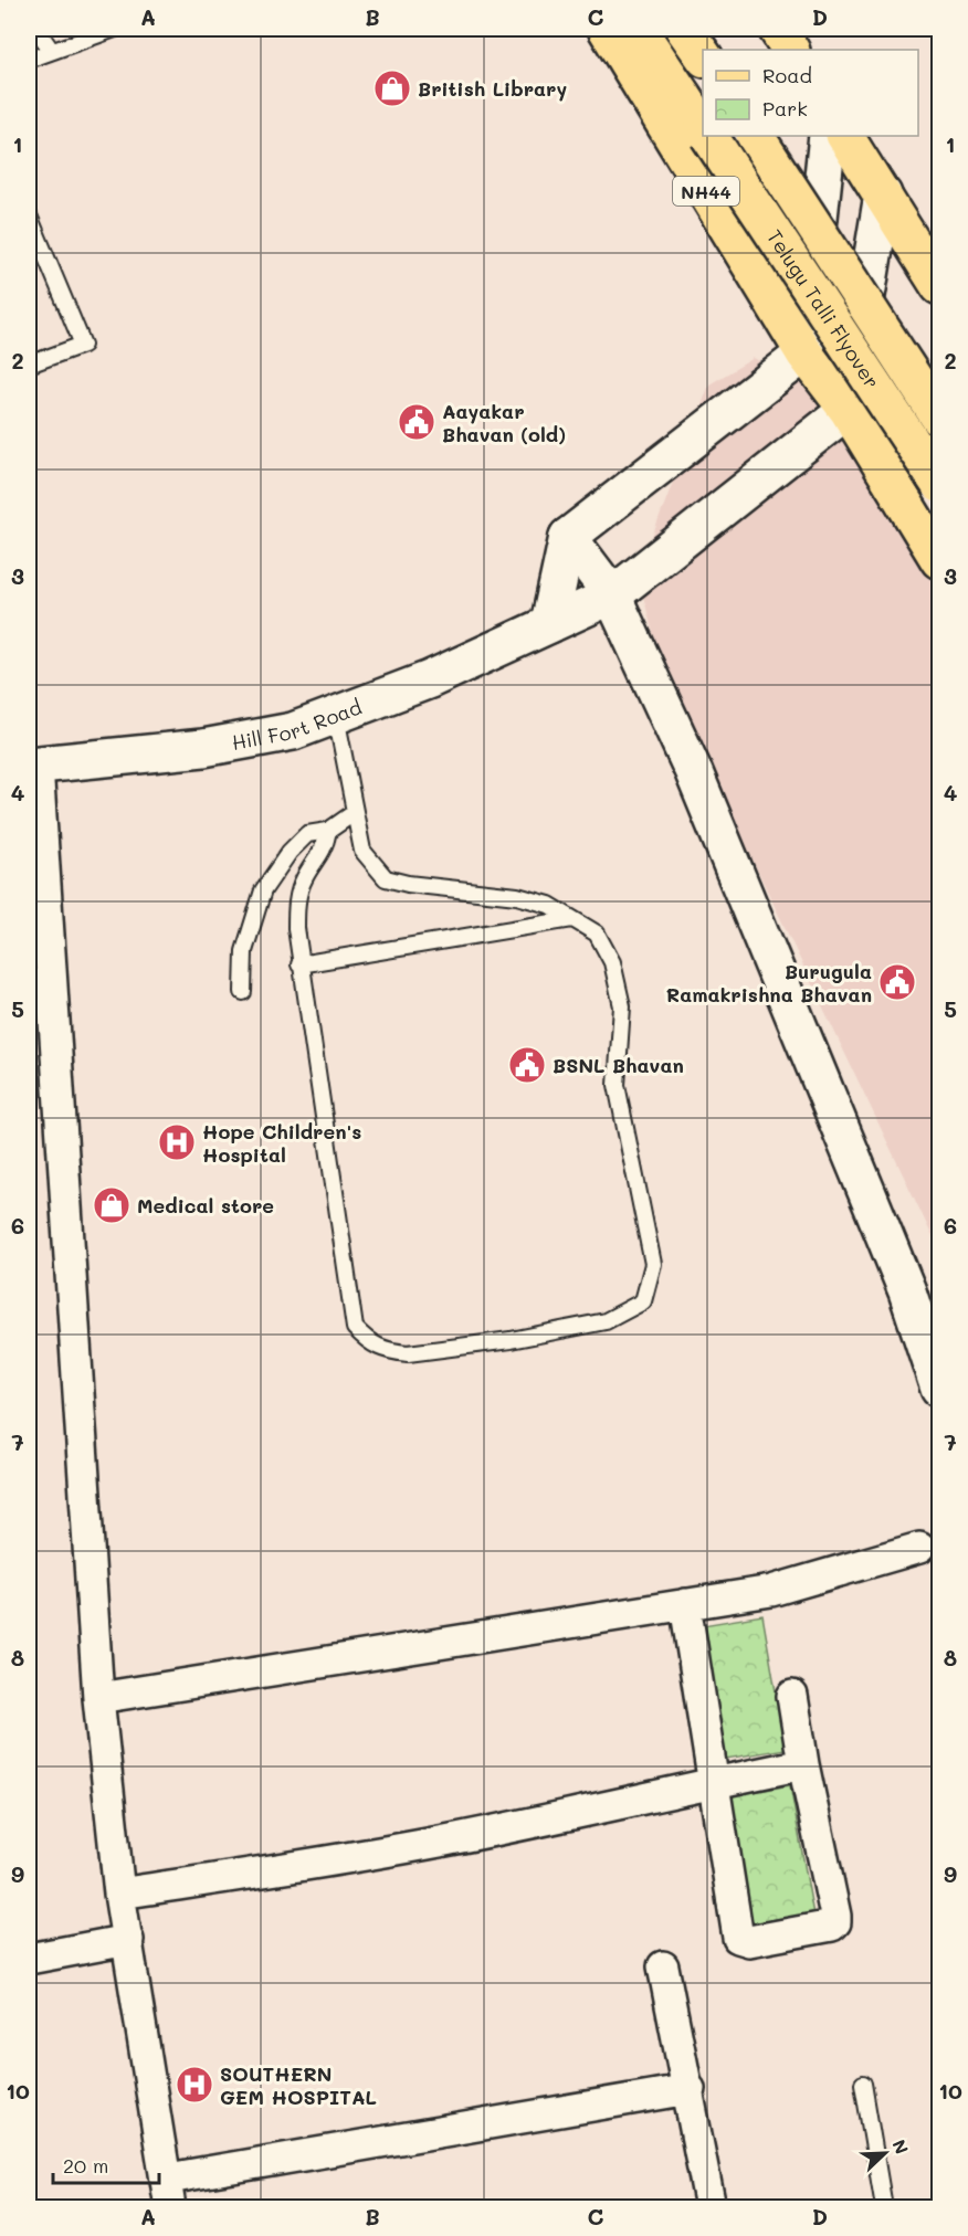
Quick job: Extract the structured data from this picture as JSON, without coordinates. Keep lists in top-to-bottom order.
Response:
{
  "streets": {
    "main road": ["NH44", "Telugu Talli Flyover", "Hill Fort Road"]
  },
  "crossings": [
    ["NH44", "Hill Fort Road"]
  ],
  "places": {
    "shop": ["British Library", "Medical store"],
    "public building": ["Aayakar Bhavan (old)", "Burugula Ramakrishna Bhavan", "BSNL Bhavan"],
    "hospital": ["Hope Children's Hospital", "SOUTHERN GEM HOSPITAL"]
  },
  "legend": ["Road", "Park"],
  "scale_bar": "20 m",
  "north": "top right",
  "grid": {
    "columns": [
      "A",
      "B",
      "C",
      "D"
    ],
    "rows": [
      "1",
      "2",
      "3",
      "4",
      "5",
      "6",
      "7",
      "8",
      "9",
      "10"
    ]
  }
}
